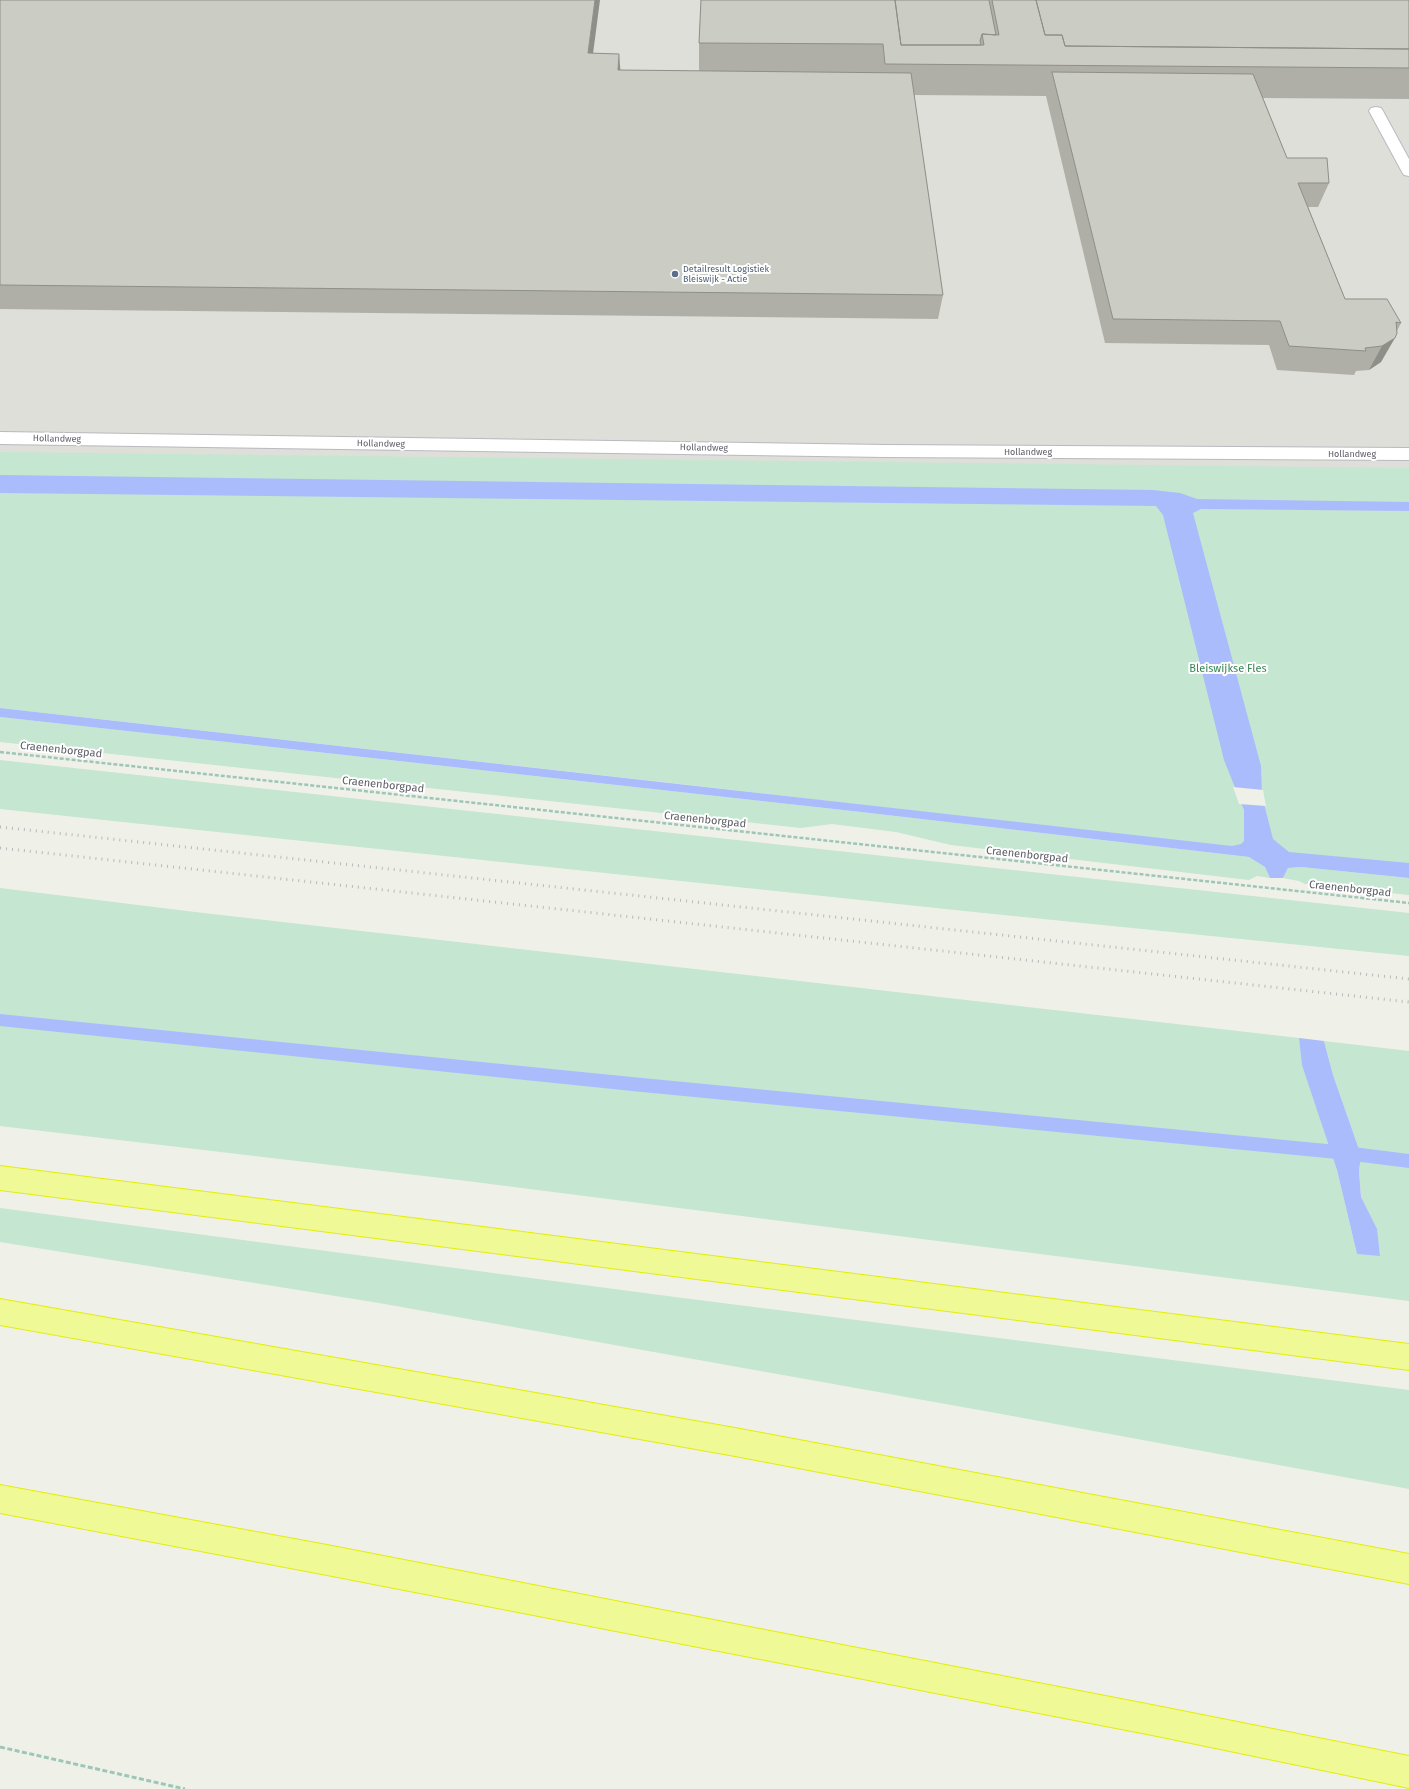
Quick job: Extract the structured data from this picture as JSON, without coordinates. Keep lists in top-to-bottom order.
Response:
{
  "streets": {
    "street": ["Hollandweg"],
    "path": ["Craenenborgpad"]
  },
  "parks": ["Bleiswijkse Fles"],
  "places": ["Detailresult Logistiek Bleiswijk - Actie"]
}
